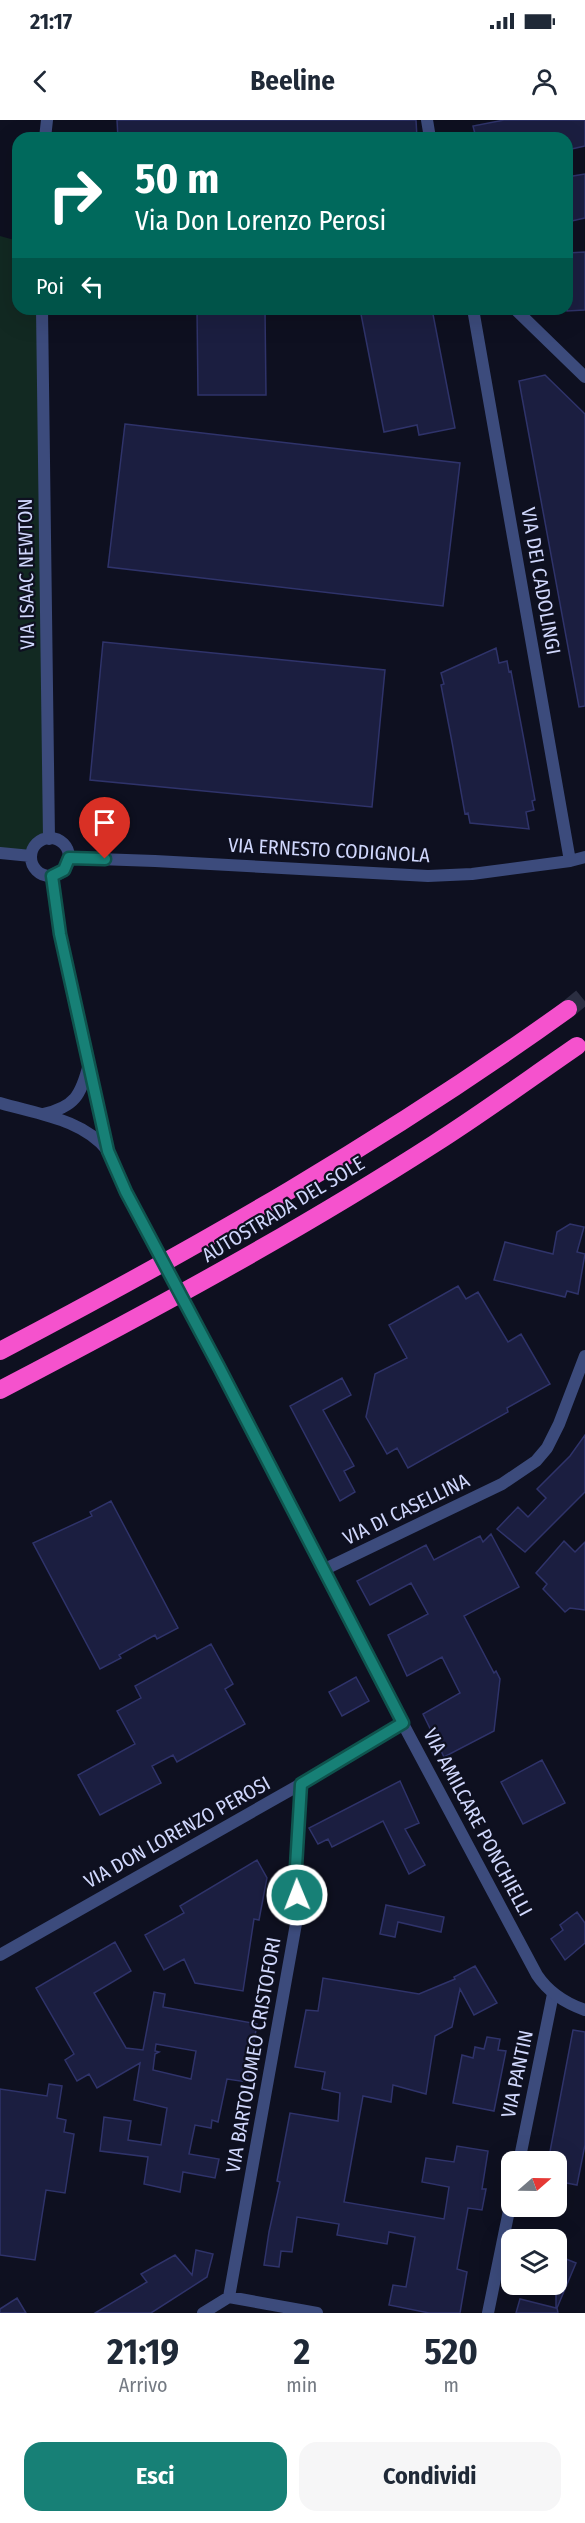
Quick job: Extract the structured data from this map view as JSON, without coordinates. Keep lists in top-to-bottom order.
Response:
{
  "streets": {
    "highway": ["AUTOSTRADA DEL SOLE"],
    "street": [
      "VIA ISAAC NEWTON",
      "VIA DEI CADOLINGI",
      "VIA ERNESTO CODIGNOLA",
      "VIA DI CASELLINA",
      "VIA AMILCARE PONCHIELLI",
      "VIA DON LORENZO PEROSI",
      "VIA BARTOLOMEO CRISTOFORI",
      "VIA PANTIN"
    ]
  },
  "crossings": [
    ["VIA ISAAC NEWTON", "VIA ERNESTO CODIGNOLA"],
    ["VIA DEI CADOLINGI", "VIA ERNESTO CODIGNOLA"],
    ["VIA DI CASELLINA", "VIA AMILCARE PONCHIELLI"],
    ["VIA AMILCARE PONCHIELLI", "VIA DON LORENZO PEROSI"],
    ["VIA AMILCARE PONCHIELLI", "VIA PANTIN"],
    ["VIA DON LORENZO PEROSI", "VIA BARTOLOMEO CRISTOFORI"]
  ],
  "north": "right",
  "page": {
    "status": "21:17",
    "header": "Beeline",
    "turn": ["50 m", "Via Don Lorenzo Perosi"],
    "then": "Poi",
    "eta": [
      "21:19",
      "Arrivo",
      "2",
      "min",
      "520",
      "m"
    ],
    "buttons": ["Esci", "Condividi"]
  }
}
